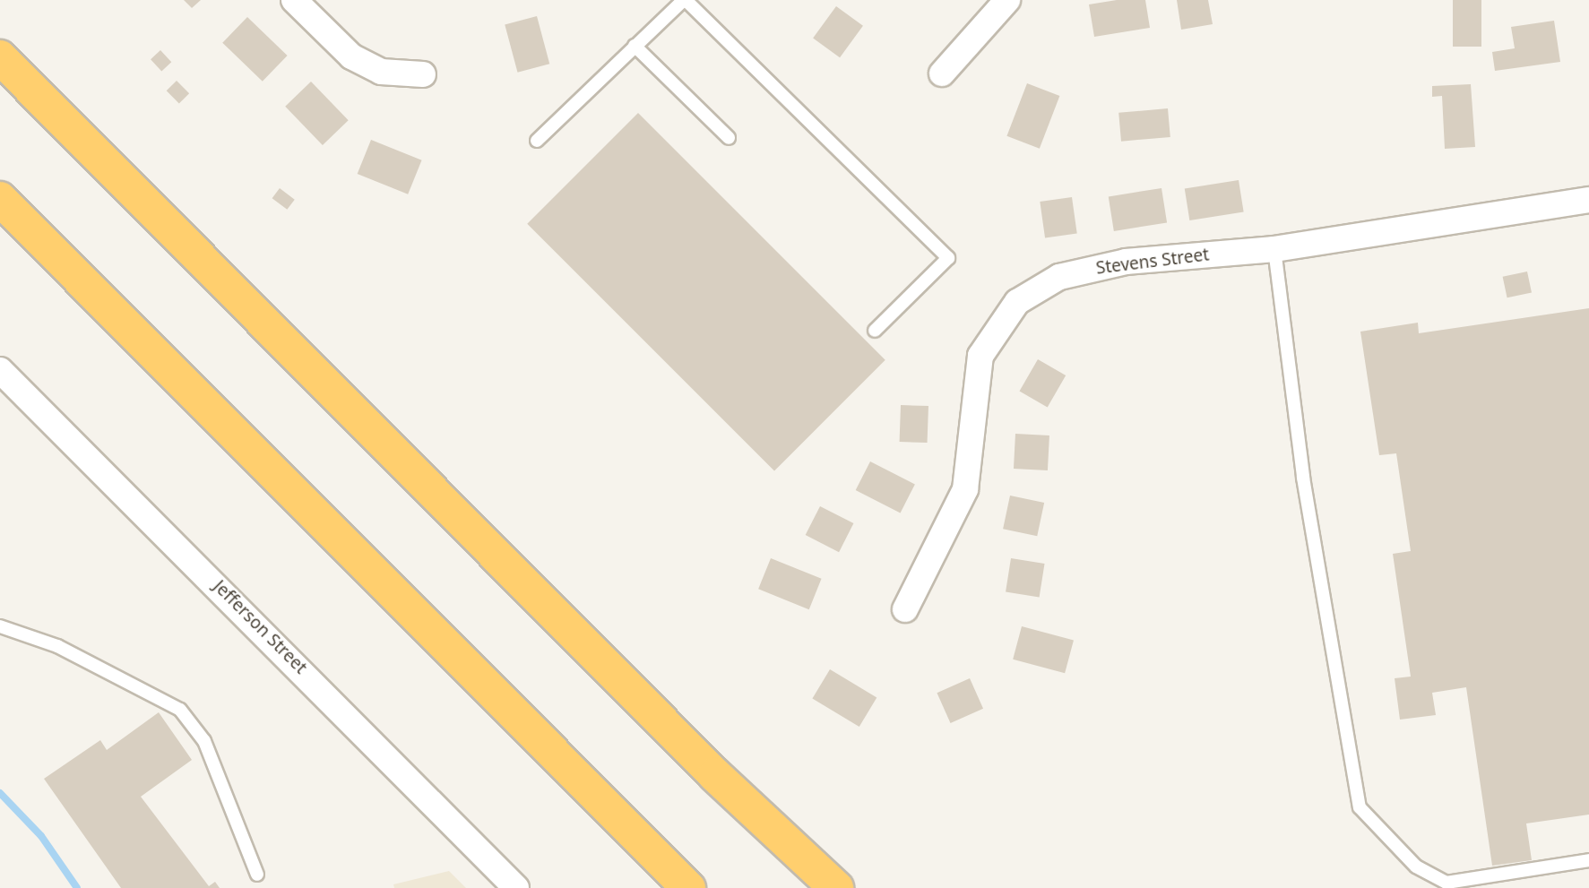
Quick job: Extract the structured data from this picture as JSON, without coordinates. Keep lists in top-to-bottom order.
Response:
{
  "streets": {
    "street": ["Stevens Street", "Jefferson Street"]
  }
}
